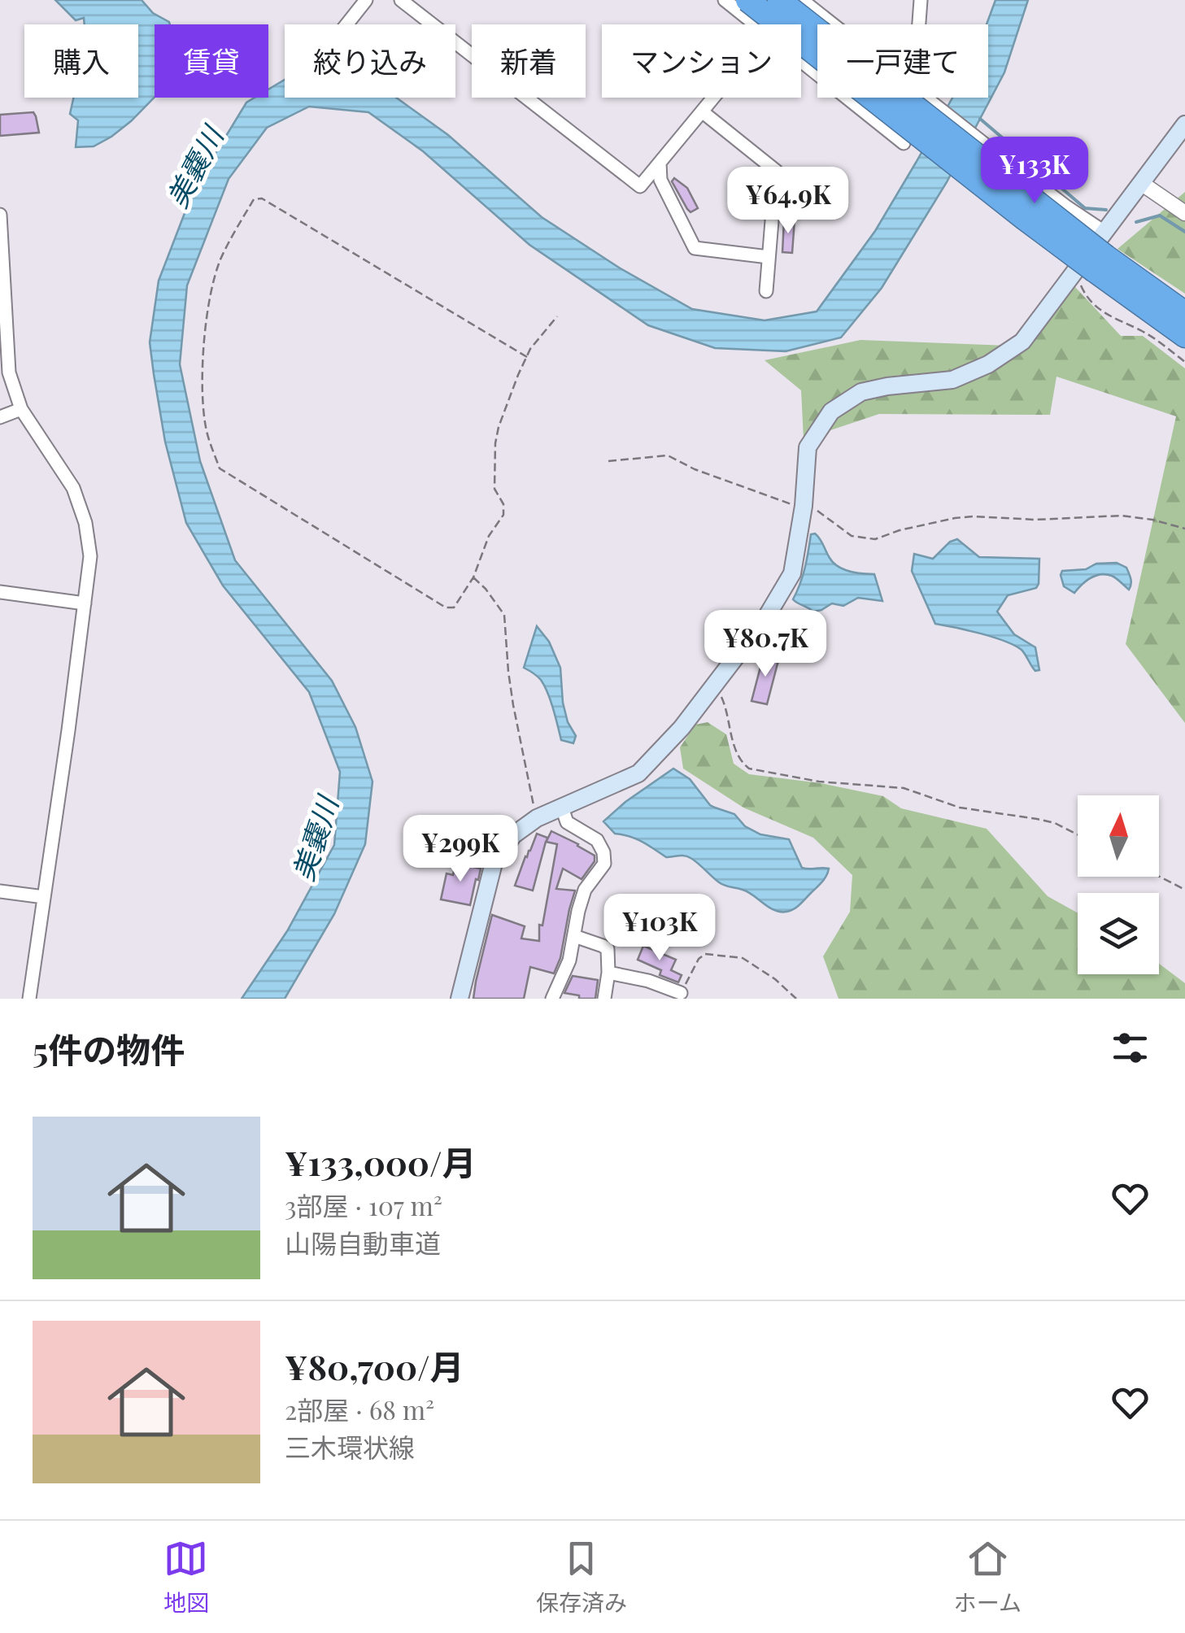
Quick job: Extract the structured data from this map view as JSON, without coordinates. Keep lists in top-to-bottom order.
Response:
{
  "water": ["美嚢川"],
  "north": "top",
  "page": {
    "chip": [
      "購入",
      "賃貸",
      "絞り込み",
      "新着",
      "マンション",
      "一戸建て"
    ],
    "price": [
      "¥133K",
      "¥64.9K",
      "¥80.7K",
      "¥299K",
      "¥103K"
    ],
    "heading": "5件の物件",
    "list": [
      {
        "name": "¥133,000/月",
        "note": "3部屋 · 107 m² · 山陽自動車道"
      },
      {
        "name": "¥80,700/月",
        "note": "2部屋 · 68 m² · 三木環状線"
      }
    ],
    "tabs": ["地図", "保存済み", "ホーム"]
  }
}
